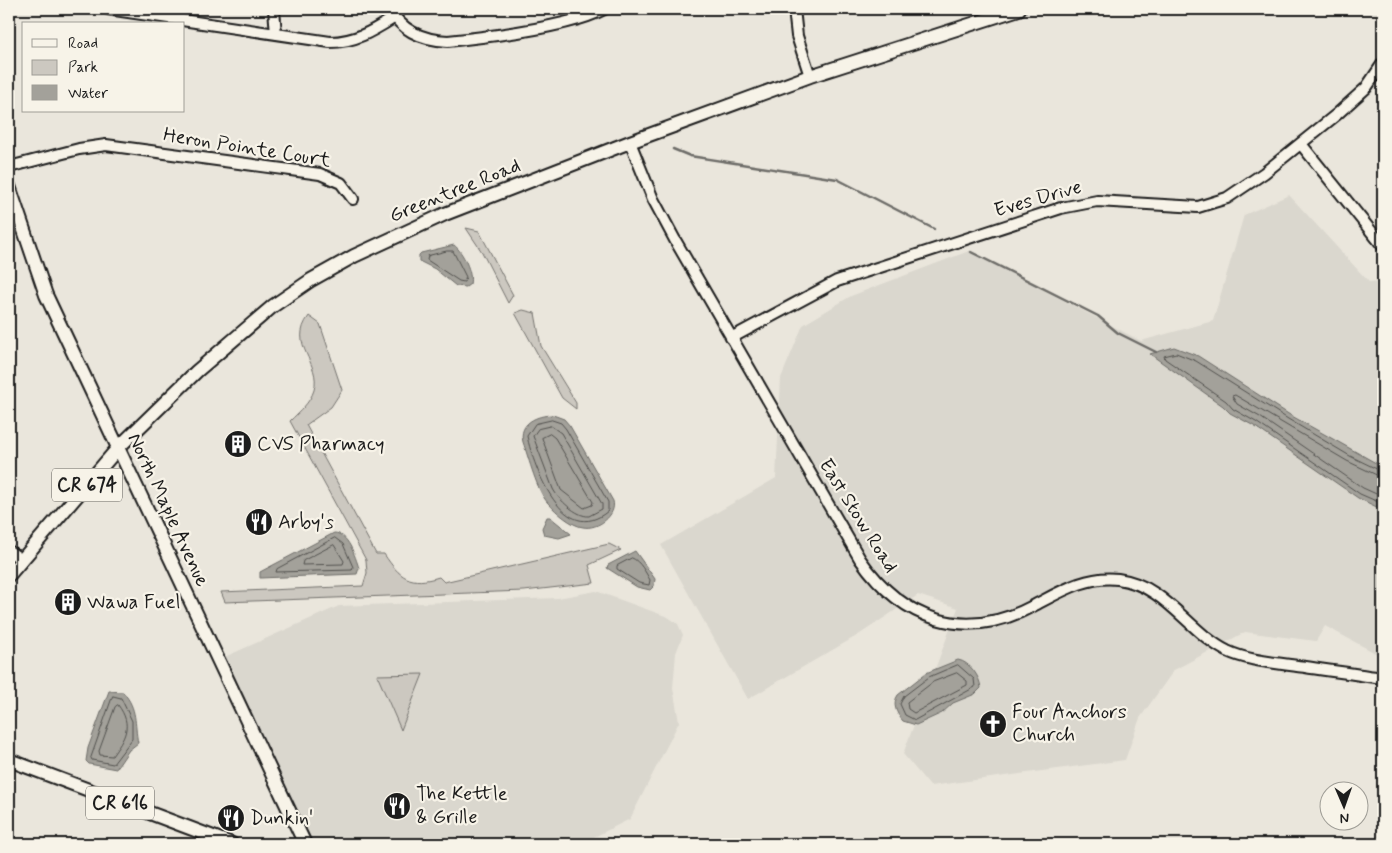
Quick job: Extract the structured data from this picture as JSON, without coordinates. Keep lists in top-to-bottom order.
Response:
{
  "streets": {
    "main road": [
      "Greentree Road",
      "CR 674",
      "North Maple Avenue",
      "CR 616"
    ],
    "street": ["Heron Pointe Court", "Eves Drive", "East Stow Road"]
  },
  "crossings": [
    ["Greentree Road", "North Maple Avenue"],
    ["Greentree Road", "East Stow Road"],
    ["Eves Drive", "East Stow Road"]
  ],
  "places": {
    "building": ["CVS Pharmacy", "Wawa Fuel"],
    "restaurant": ["Arby's", "The Kettle & Grille", "Dunkin'"],
    "church": ["Four Anchors Church"]
  },
  "legend": ["Road", "Park", "Water"],
  "north": "bottom"
}
